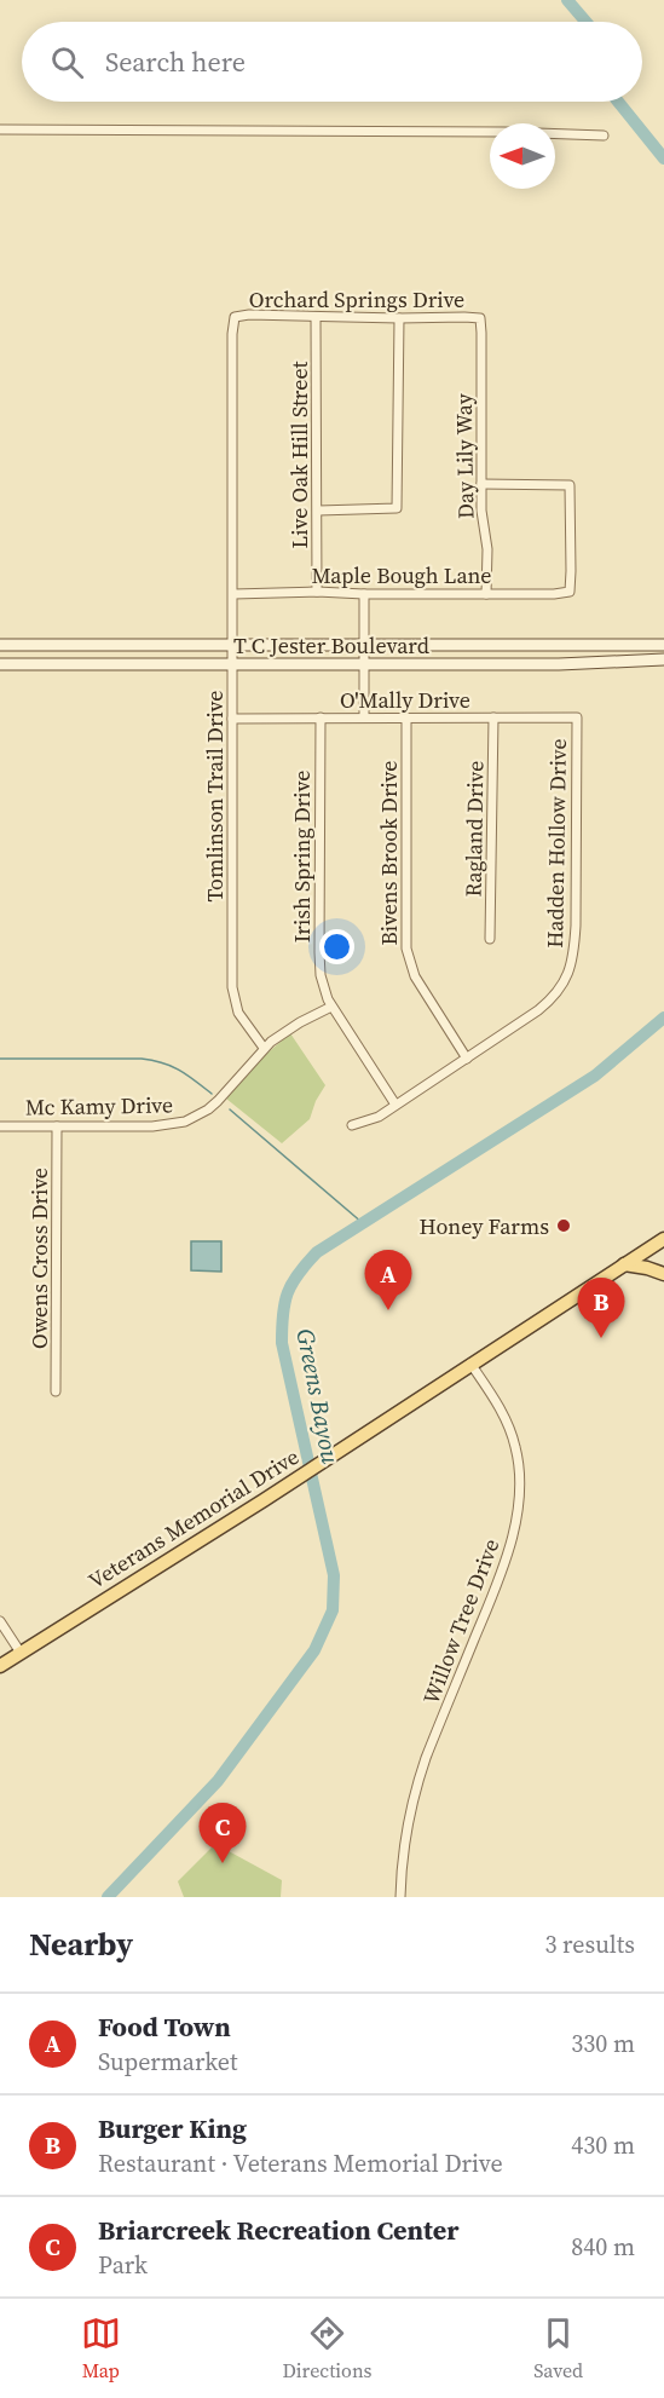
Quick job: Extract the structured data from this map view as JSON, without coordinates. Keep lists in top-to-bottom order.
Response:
{
  "streets": {
    "main road": ["T C Jester Boulevard", "Veterans Memorial Drive"],
    "street": [
      "Orchard Springs Drive",
      "Live Oak Hill Street",
      "Day Lily Way",
      "Maple Bough Lane",
      "O'Mally Drive",
      "Tomlinson Trail Drive",
      "Ragland Drive",
      "Hadden Hollow Drive",
      "Bivens Brook Drive",
      "Irish Spring Drive",
      "Mc Kamy Drive",
      "Owens Cross Drive",
      "Willow Tree Drive"
    ]
  },
  "crossings": [
    ["Orchard Springs Drive", "Live Oak Hill Street"],
    ["Orchard Springs Drive", "Day Lily Way"],
    ["Orchard Springs Drive", "Tomlinson Trail Drive"],
    ["Live Oak Hill Street", "Maple Bough Lane"],
    ["Day Lily Way", "Maple Bough Lane"],
    ["Maple Bough Lane", "Tomlinson Trail Drive"],
    ["T C Jester Boulevard", "Tomlinson Trail Drive"],
    ["O'Mally Drive", "Tomlinson Trail Drive"],
    ["O'Mally Drive", "Ragland Drive"],
    ["O'Mally Drive", "Hadden Hollow Drive"],
    ["O'Mally Drive", "Bivens Brook Drive"],
    ["O'Mally Drive", "Irish Spring Drive"],
    ["Tomlinson Trail Drive", "Mc Kamy Drive"],
    ["Hadden Hollow Drive", "Bivens Brook Drive"],
    ["Hadden Hollow Drive", "Irish Spring Drive"],
    ["Irish Spring Drive", "Mc Kamy Drive"],
    ["Mc Kamy Drive", "Owens Cross Drive"],
    ["Veterans Memorial Drive", "Willow Tree Drive"]
  ],
  "water": ["Greens Bayou"],
  "places": ["Honey Farms"],
  "north": "left",
  "page": {
    "search": "Search here",
    "pins": ["A", "B", "C"],
    "heading": ["Nearby", "3 results"],
    "list": [
      {
        "mark": "A",
        "name": "Food Town",
        "note": "Supermarket",
        "value": "330 m"
      },
      {
        "mark": "B",
        "name": "Burger King",
        "note": "Restaurant · Veterans Memorial Drive",
        "value": "430 m"
      },
      {
        "mark": "C",
        "name": "Briarcreek Recreation Center",
        "note": "Park",
        "value": "840 m"
      }
    ],
    "nav": ["Map", "Directions", "Saved"]
  }
}
